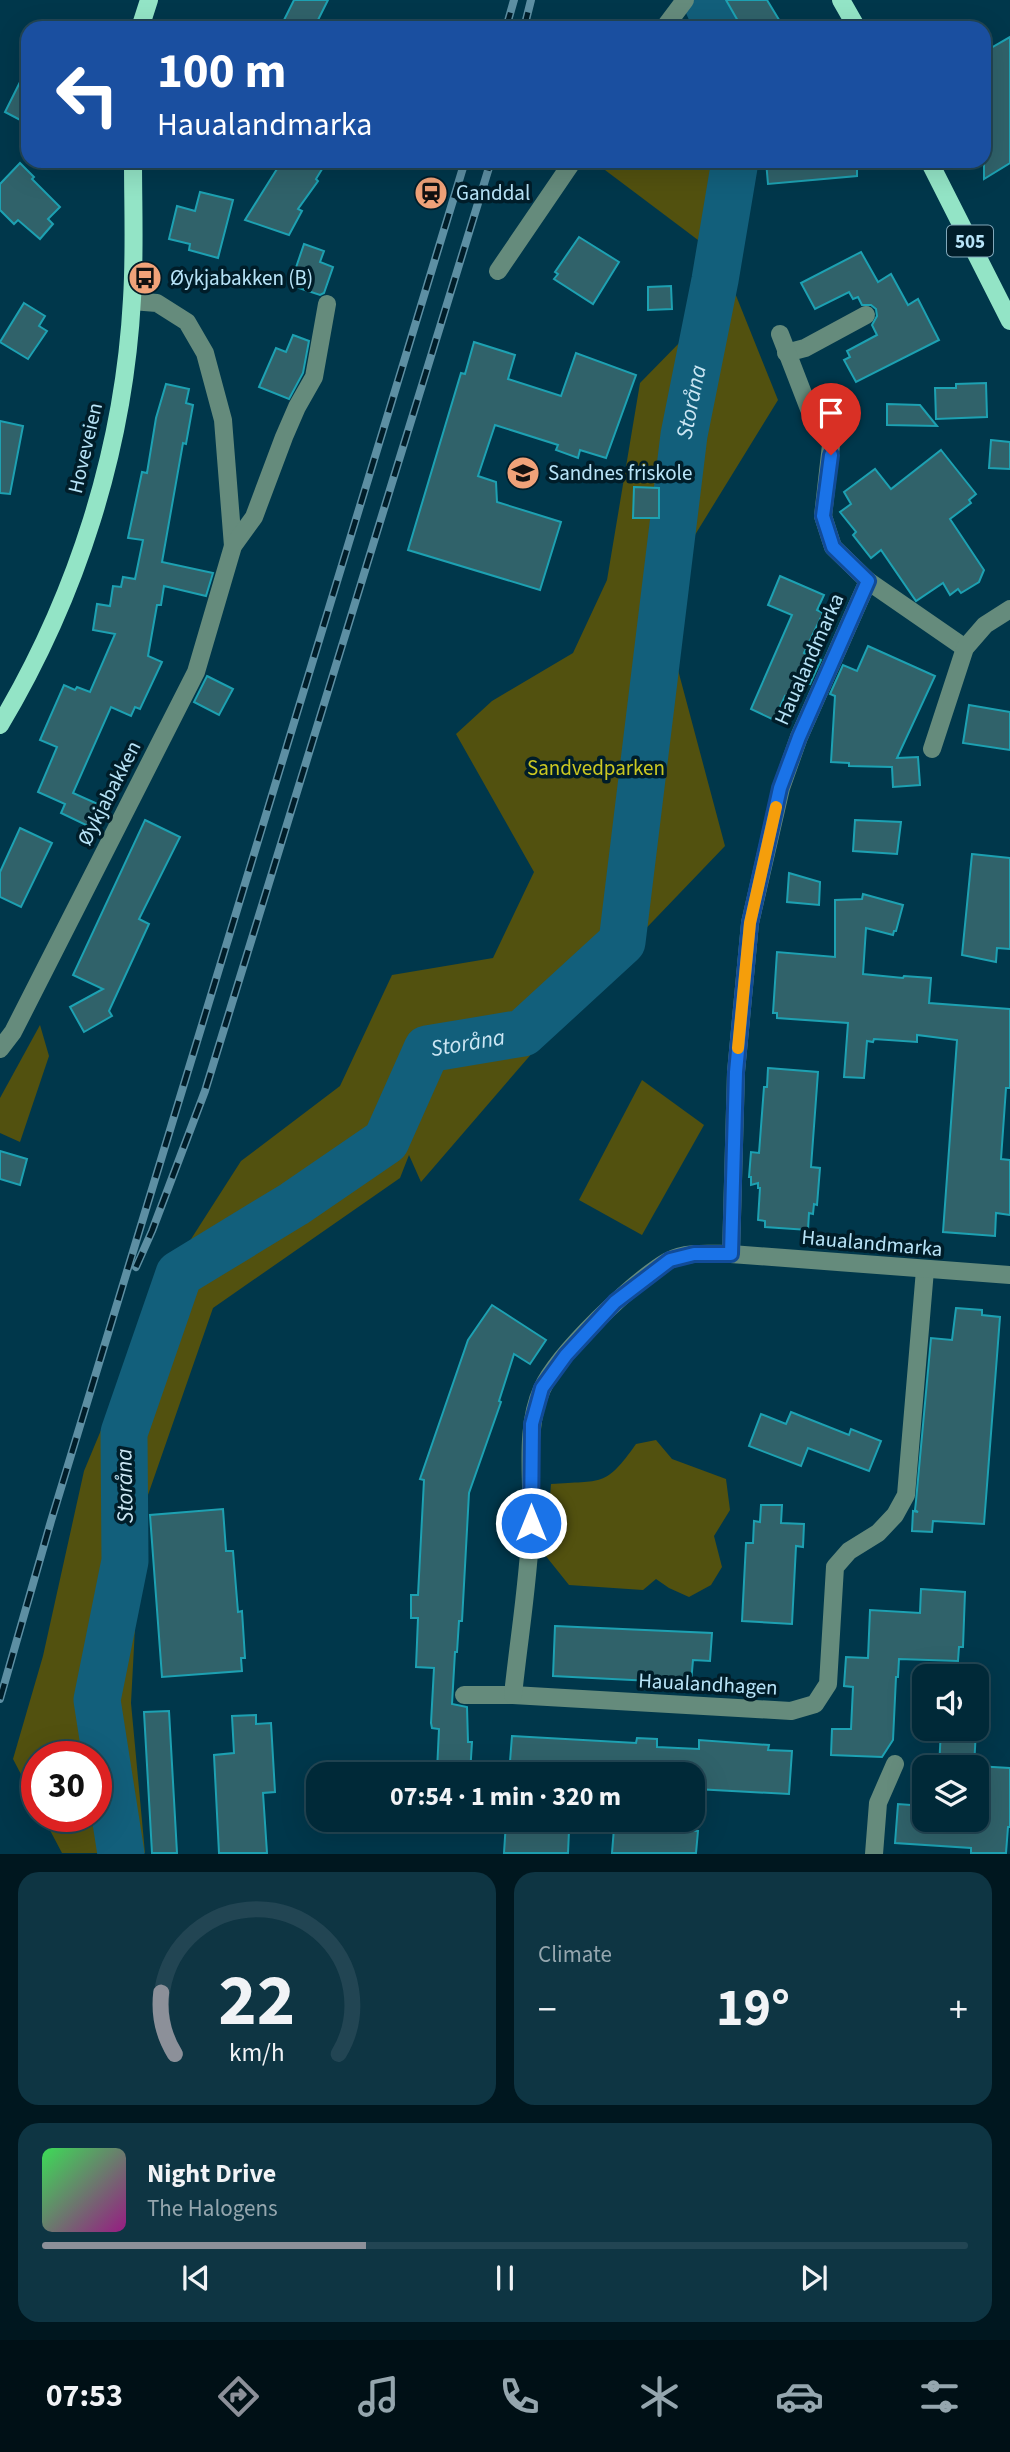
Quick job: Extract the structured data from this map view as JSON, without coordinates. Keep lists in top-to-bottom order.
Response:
{
  "streets": {
    "main road": ["505", "Hoveveien"],
    "street": ["Haualandmarka", "Øykjabakken", "Haualandhagen"]
  },
  "crossings": [
    ["Hoveveien", "Øykjabakken"],
    ["Haualandmarka", "Haualandhagen"]
  ],
  "water": ["Storåna"],
  "parks": ["Sandvedparken"],
  "places": {
    "station": ["Ganddal"],
    "bus stop": ["Øykjabakken (B)"],
    "school or university": ["Sandnes friskole"]
  },
  "page": {
    "turn": ["100 m", "Haualandmarka"],
    "limit": "30",
    "trip": "07:54 · 1 min · 320 m",
    "tile": "Climate",
    "heat": ["−", "19°", "+"],
    "song": ["Night Drive", "The Halogens"],
    "tabs": "07:53",
    "gauge": ["22", "km/h"]
  }
}
